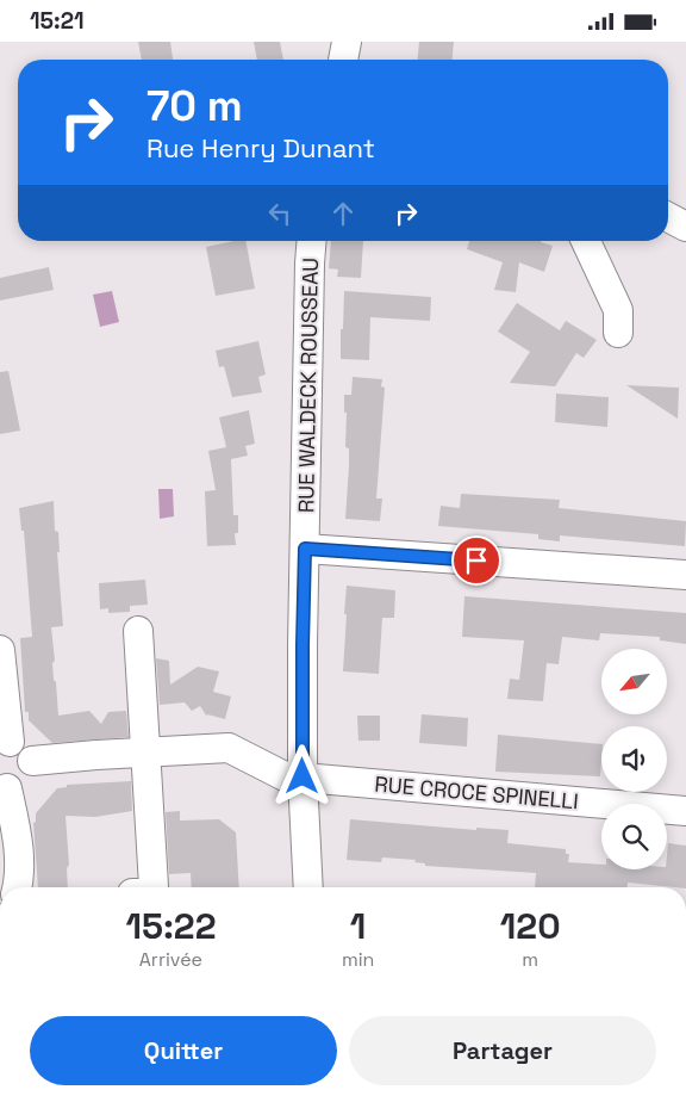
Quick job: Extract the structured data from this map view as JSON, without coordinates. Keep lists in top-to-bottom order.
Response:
{
  "streets": {
    "street": ["RUE WALDECK ROUSSEAU", "RUE CROCE SPINELLI"]
  },
  "crossings": [
    ["RUE WALDECK ROUSSEAU", "RUE CROCE SPINELLI"]
  ],
  "north": "bottom left",
  "page": {
    "status": "15:21",
    "turn": ["70 m", "Rue Henry Dunant"],
    "eta": [
      "15:22",
      "Arrivée",
      "1",
      "min",
      "120",
      "m"
    ],
    "buttons": ["Quitter", "Partager"]
  }
}
